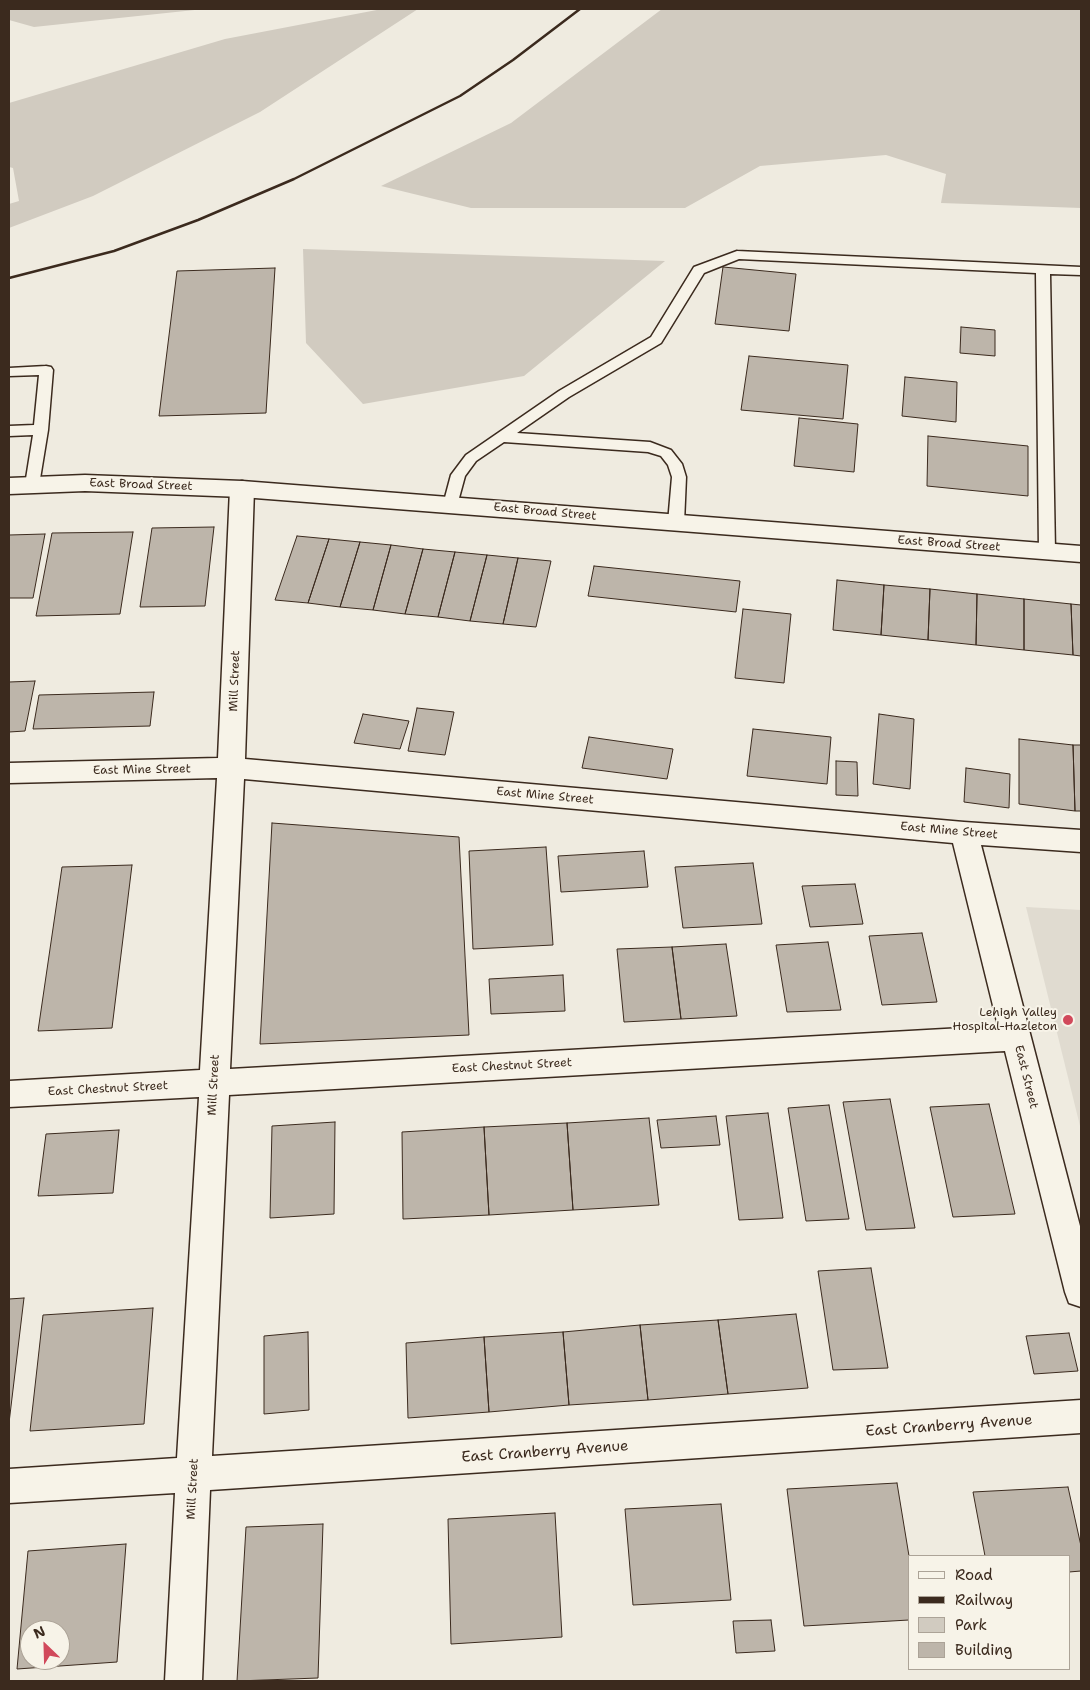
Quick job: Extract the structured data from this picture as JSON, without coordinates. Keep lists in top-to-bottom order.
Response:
{
  "streets": {
    "main road": [
      "East Broad Street",
      "Mill Street",
      "East Mine Street",
      "East Chestnut Street",
      "East Street",
      "East Cranberry Avenue"
    ]
  },
  "crossings": [
    ["East Broad Street", "Mill Street"],
    ["Mill Street", "East Mine Street"],
    ["Mill Street", "East Chestnut Street"],
    ["Mill Street", "East Cranberry Avenue"],
    ["East Mine Street", "East Street"],
    ["East Chestnut Street", "East Street"]
  ],
  "places": ["Lehigh Valley Hospital-Hazleton"],
  "legend": [
    "Road",
    "Railway",
    "Park",
    "Building"
  ],
  "north": "top left"
}
